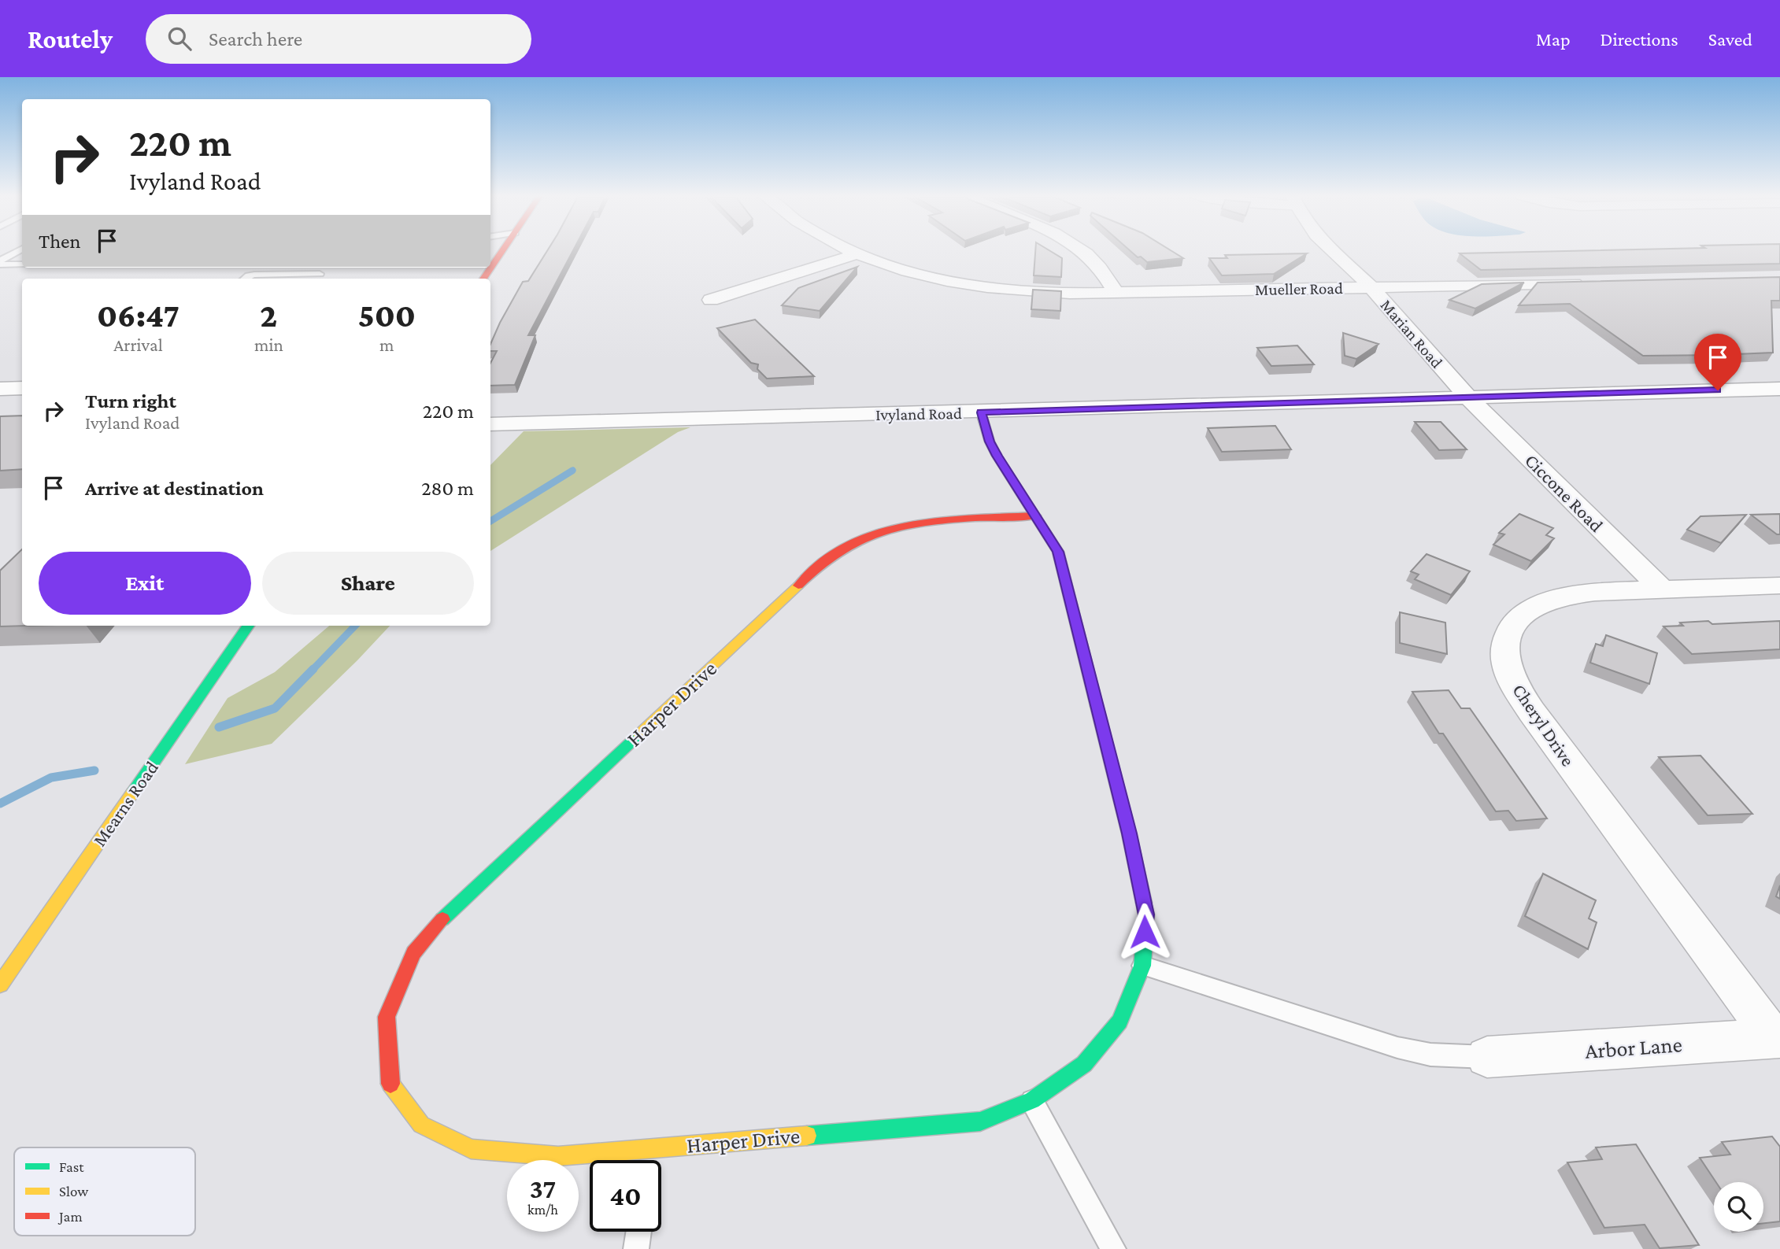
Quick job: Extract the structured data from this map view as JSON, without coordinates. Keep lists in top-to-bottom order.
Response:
{
  "streets": {
    "street": [
      "Mueller Road",
      "Marian Road",
      "Ivyland Road",
      "Ciccone Road",
      "Harper Drive",
      "Cheryl Drive",
      "Mearns Road",
      "Arbor Lane"
    ]
  },
  "crossings": [
    ["Mueller Road", "Marian Road"],
    ["Marian Road", "Ivyland Road"],
    ["Marian Road", "Ciccone Road"],
    ["Ivyland Road", "Ciccone Road"],
    ["Ivyland Road", "Harper Drive"],
    ["Ciccone Road", "Cheryl Drive"],
    ["Cheryl Drive", "Arbor Lane"]
  ],
  "legend": ["Fast", "Slow", "Jam"],
  "page": {
    "header": "Routely",
    "search": "Search here",
    "nav": ["Map", "Directions", "Saved"],
    "turn": ["220 m", "Ivyland Road"],
    "then": "Then",
    "eta": [
      "06:47",
      "Arrival",
      "2",
      "min",
      "500",
      "m"
    ],
    "list": [
      {
        "name": "Turn right",
        "note": "Ivyland Road",
        "value": "220 m"
      },
      {
        "name": "Arrive at destination",
        "value": "280 m"
      }
    ],
    "buttons": ["Exit", "Share"],
    "speed": "37 km/h",
    "limit": "40"
  }
}
